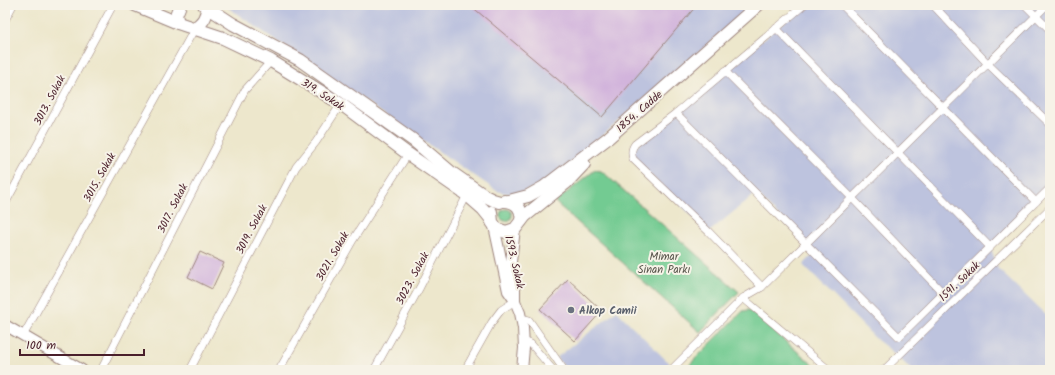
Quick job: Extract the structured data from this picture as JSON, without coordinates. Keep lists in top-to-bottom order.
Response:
{
  "streets": {
    "main road": ["319. Sokak", "1854. Cadde", "1593. Sokak"],
    "street": [
      "3013. Sokak",
      "3015. Sokak",
      "3017. Sokak",
      "3019. Sokak",
      "3021. Sokak",
      "3023. Sokak",
      "1591. Sokak"
    ]
  },
  "crossings": [
    ["319. Sokak", "1854. Cadde"],
    ["319. Sokak", "3015. Sokak"],
    ["319. Sokak", "3017. Sokak"],
    ["319. Sokak", "3019. Sokak"],
    ["319. Sokak", "3021. Sokak"],
    ["319. Sokak", "1593. Sokak"],
    ["319. Sokak", "3023. Sokak"],
    ["1854. Cadde", "1593. Sokak"]
  ],
  "parks": ["Mimar Sinan Parkı"],
  "places": ["Alkop Camii"],
  "scale_bar": "100 m"
}
